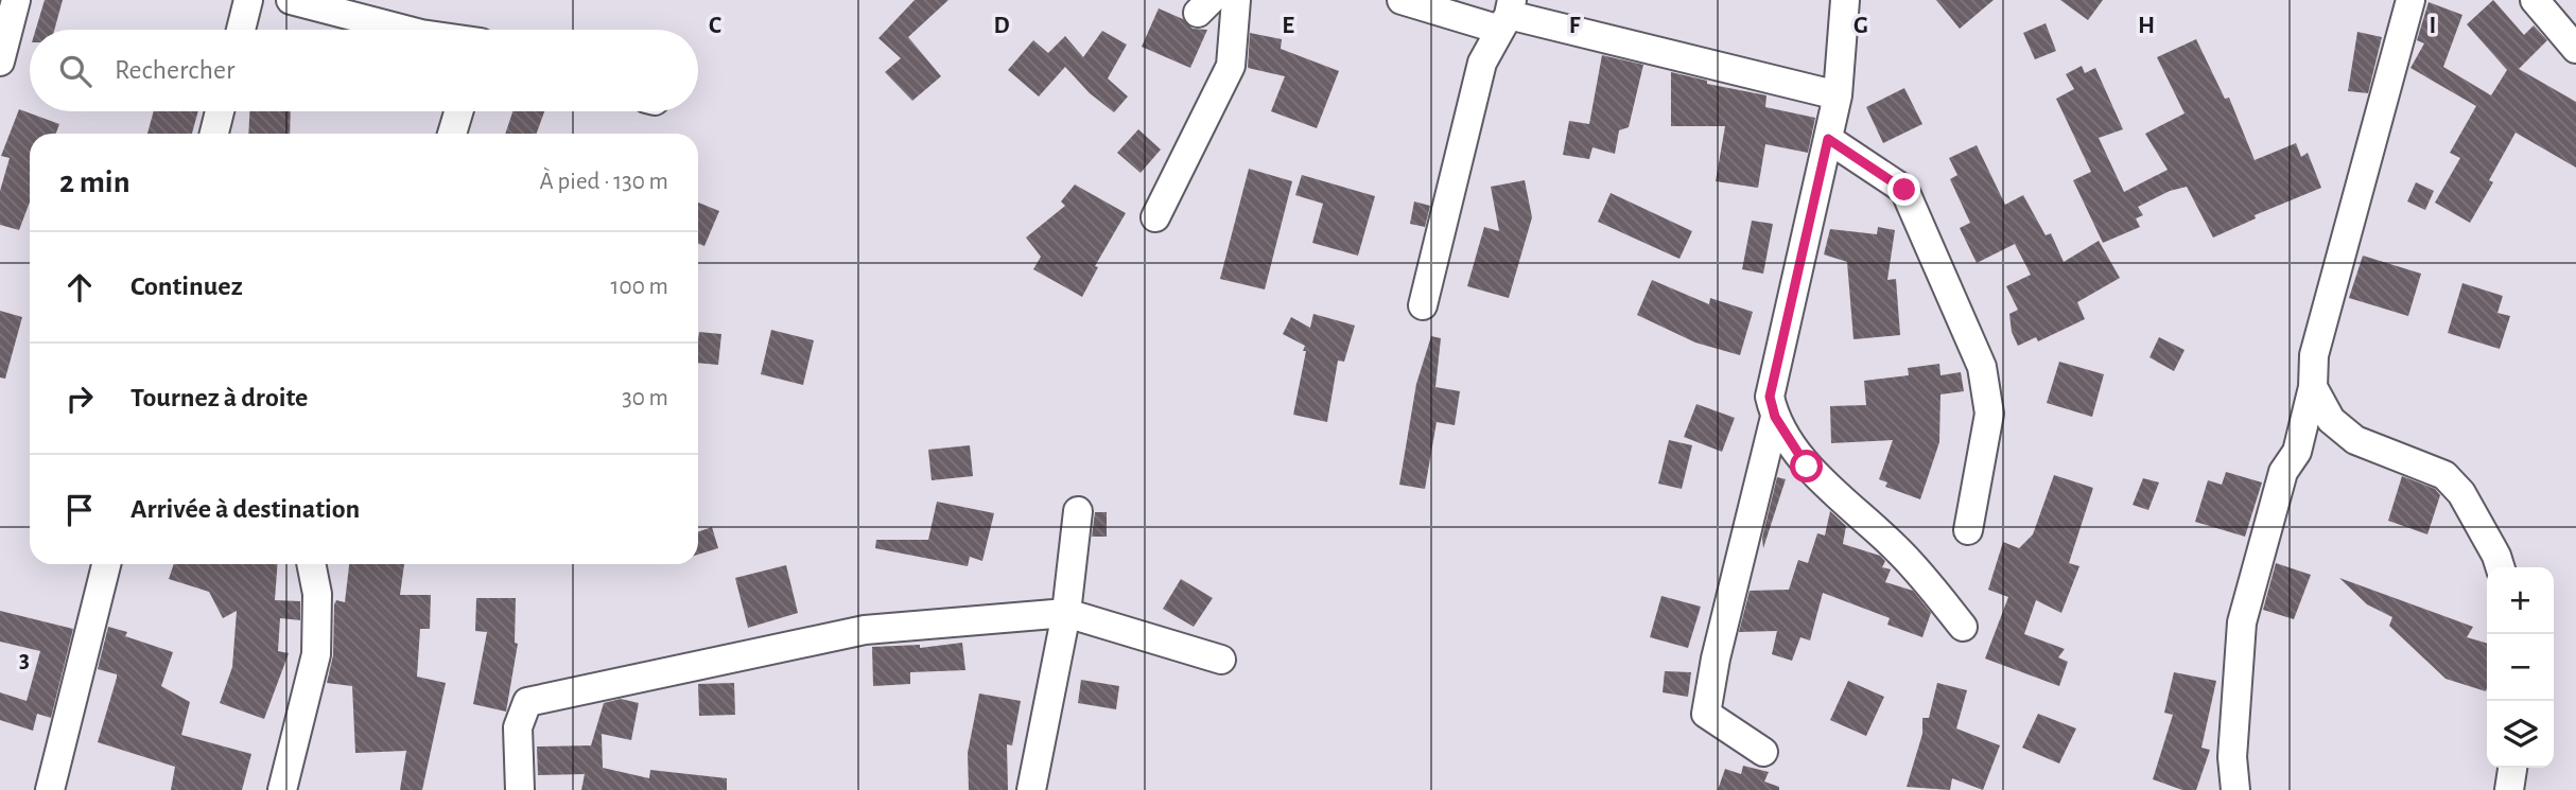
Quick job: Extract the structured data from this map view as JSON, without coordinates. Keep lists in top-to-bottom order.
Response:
{
  "page": {
    "search": "Rechercher",
    "heading": ["2 min", "À pied · 130 m"],
    "list": [
      ["Continuez", "100 m"],
      ["Tournez à droite", "30 m"],
      "Arrivée à destination"
    ],
    "map_buttons": ["+", "−"]
  },
  "grid": {
    "columns": [
      "C",
      "D",
      "E",
      "F",
      "G",
      "H",
      "I"
    ],
    "rows": ["3"]
  }
}
